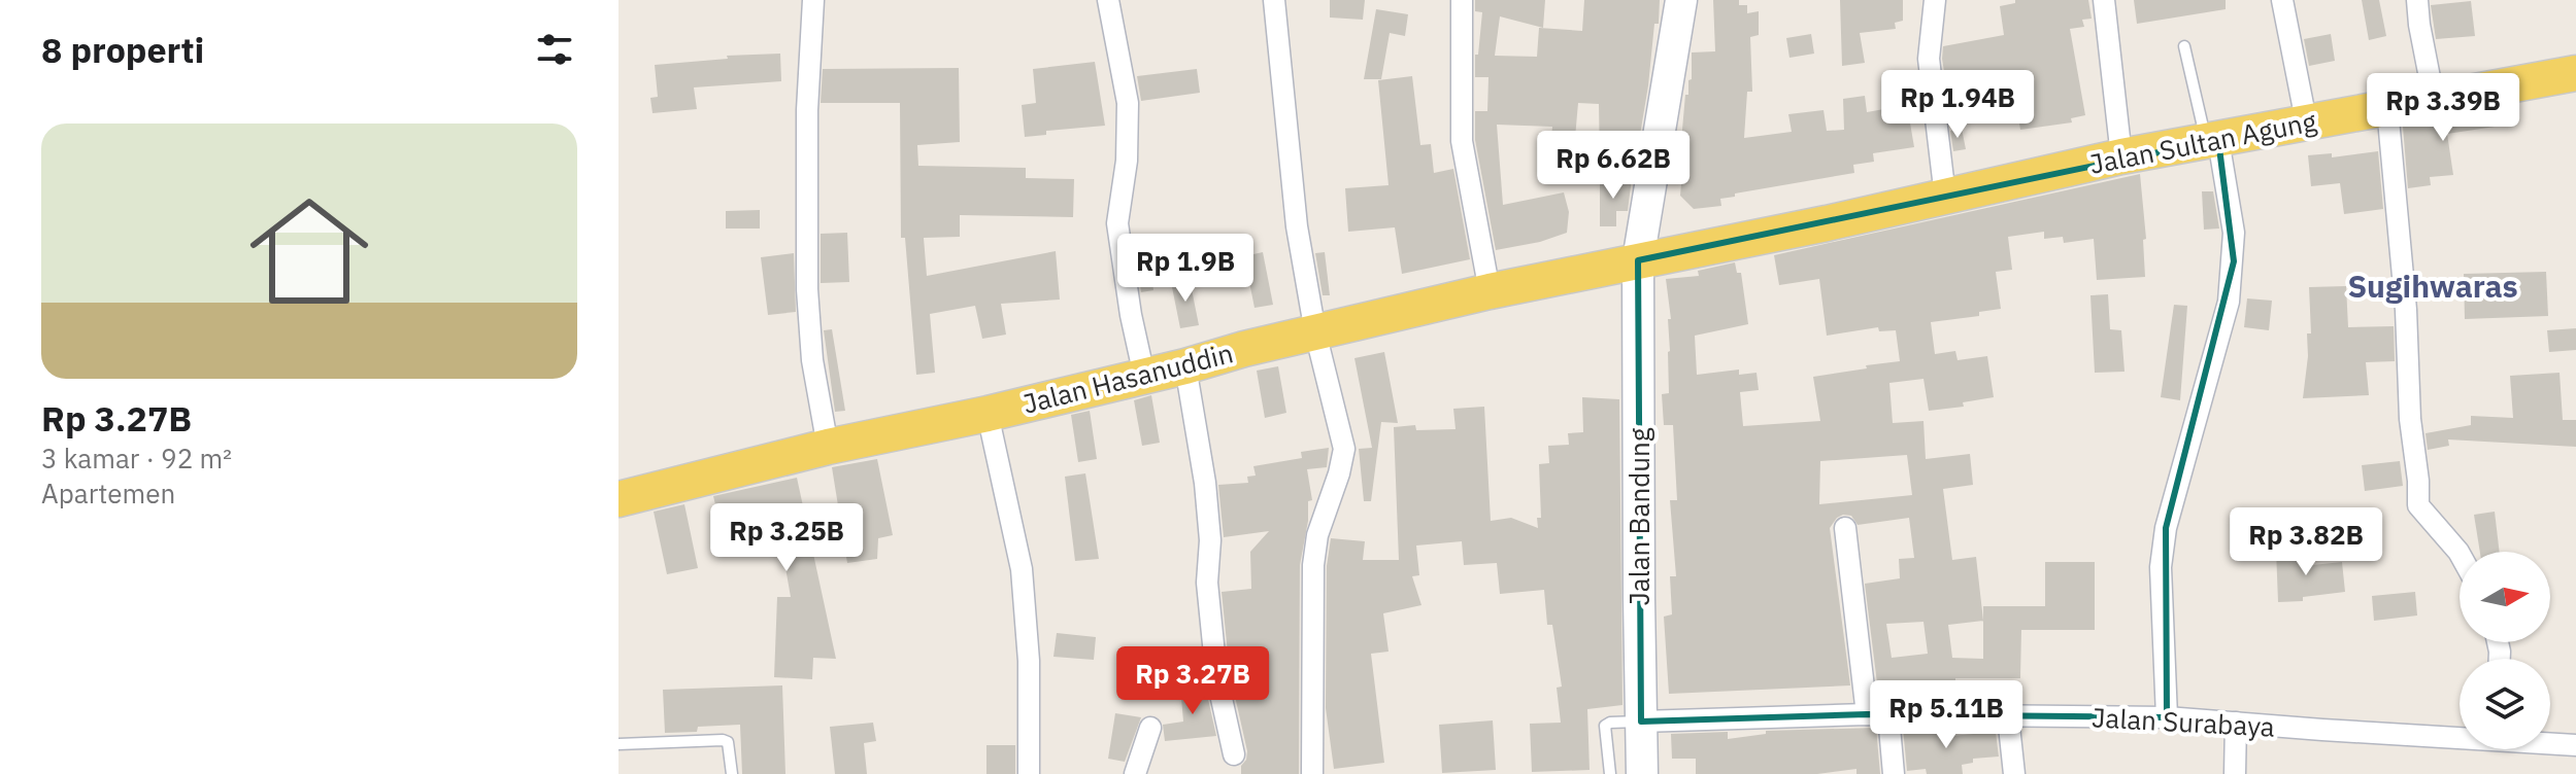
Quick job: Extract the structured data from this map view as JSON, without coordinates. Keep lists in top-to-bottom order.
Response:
{
  "streets": {
    "main road": ["Jalan Sultan Agung", "Jalan Hasanuddin", "Jalan Bandung"],
    "street": ["Jalan Surabaya"]
  },
  "crossings": [
    ["Jalan Sultan Agung", "Jalan Hasanuddin"],
    ["Jalan Sultan Agung", "Jalan Bandung"],
    ["Jalan Hasanuddin", "Jalan Bandung"],
    ["Jalan Bandung", "Jalan Surabaya"]
  ],
  "districts": ["Sugihwaras"],
  "north": "right",
  "page": {
    "heading": "8 properti",
    "price": [
      "Rp 1.94B",
      "Rp 3.39B",
      "Rp 6.62B",
      "Rp 1.9B",
      "Rp 3.25B",
      "Rp 3.82B",
      "Rp 3.27B",
      "Rp 5.11B"
    ],
    "list": [
      {
        "name": "Rp 3.27B",
        "note": "3 kamar · 92 m² · Apartemen"
      }
    ]
  }
}
